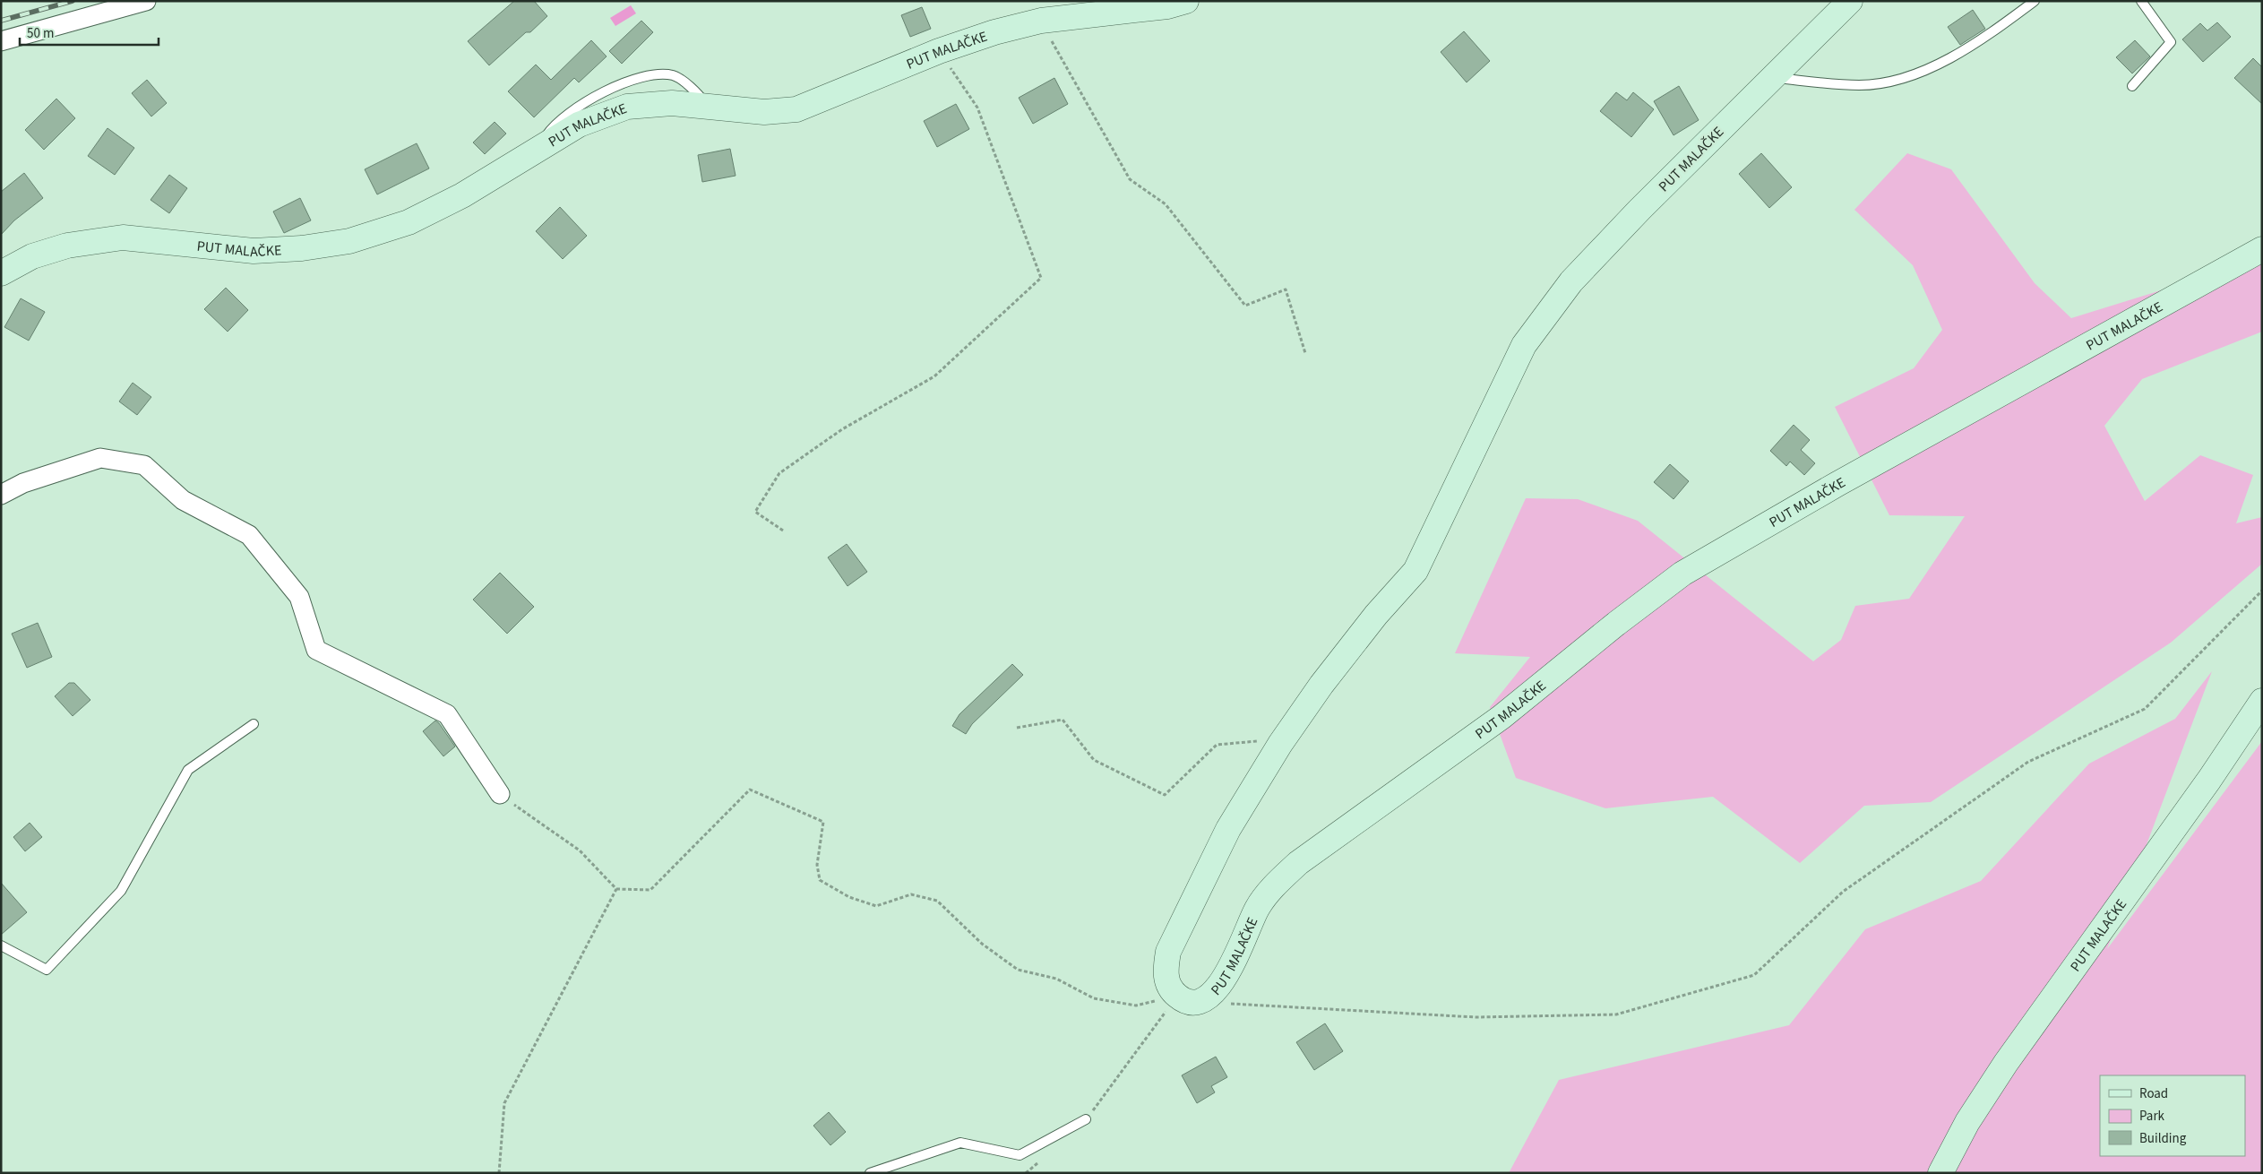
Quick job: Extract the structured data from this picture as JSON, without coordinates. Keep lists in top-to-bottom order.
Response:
{
  "streets": {
    "main road": ["PUT MALAČKE"]
  },
  "legend": ["Road", "Park", "Building"],
  "scale_bar": "50 m"
}
